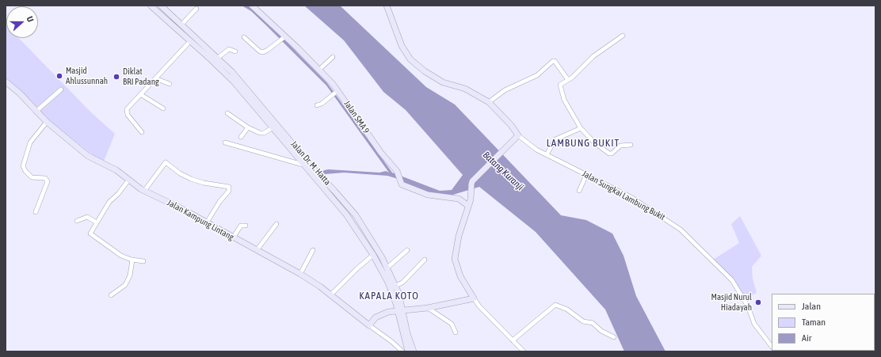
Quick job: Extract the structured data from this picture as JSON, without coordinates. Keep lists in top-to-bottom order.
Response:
{
  "streets": {
    "street": [
      "Jalan SMA 9",
      "Jalan Dr. M. Hatta",
      "Jalan Sungkai Lambung Bukit",
      "Jalan Kampung Lintang"
    ]
  },
  "districts": ["LAMBUNG BUKIT", "KAPALA KOTO"],
  "water": ["Batang Kuranji"],
  "places": ["Masjid Ahlussunnah", "Diklat BRI Padang", "Masjid Nurul Hiadayah"],
  "legend": ["Jalan", "Taman", "Air"],
  "north": "right"
}
